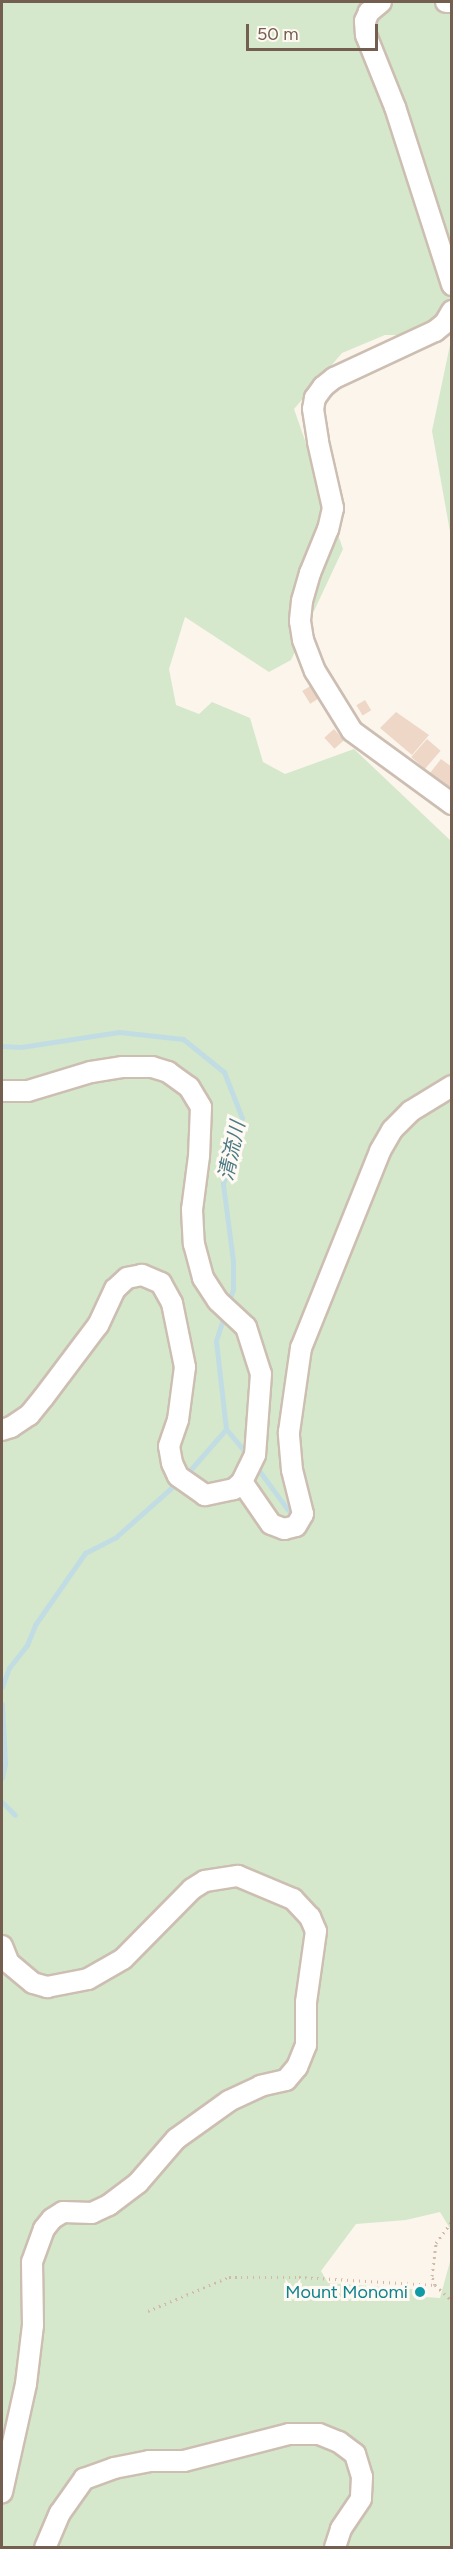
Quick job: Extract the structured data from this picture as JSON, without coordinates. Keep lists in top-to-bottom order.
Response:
{
  "water": ["清流川"],
  "places": ["Mount Monomi"],
  "scale_bar": "50 m"
}
